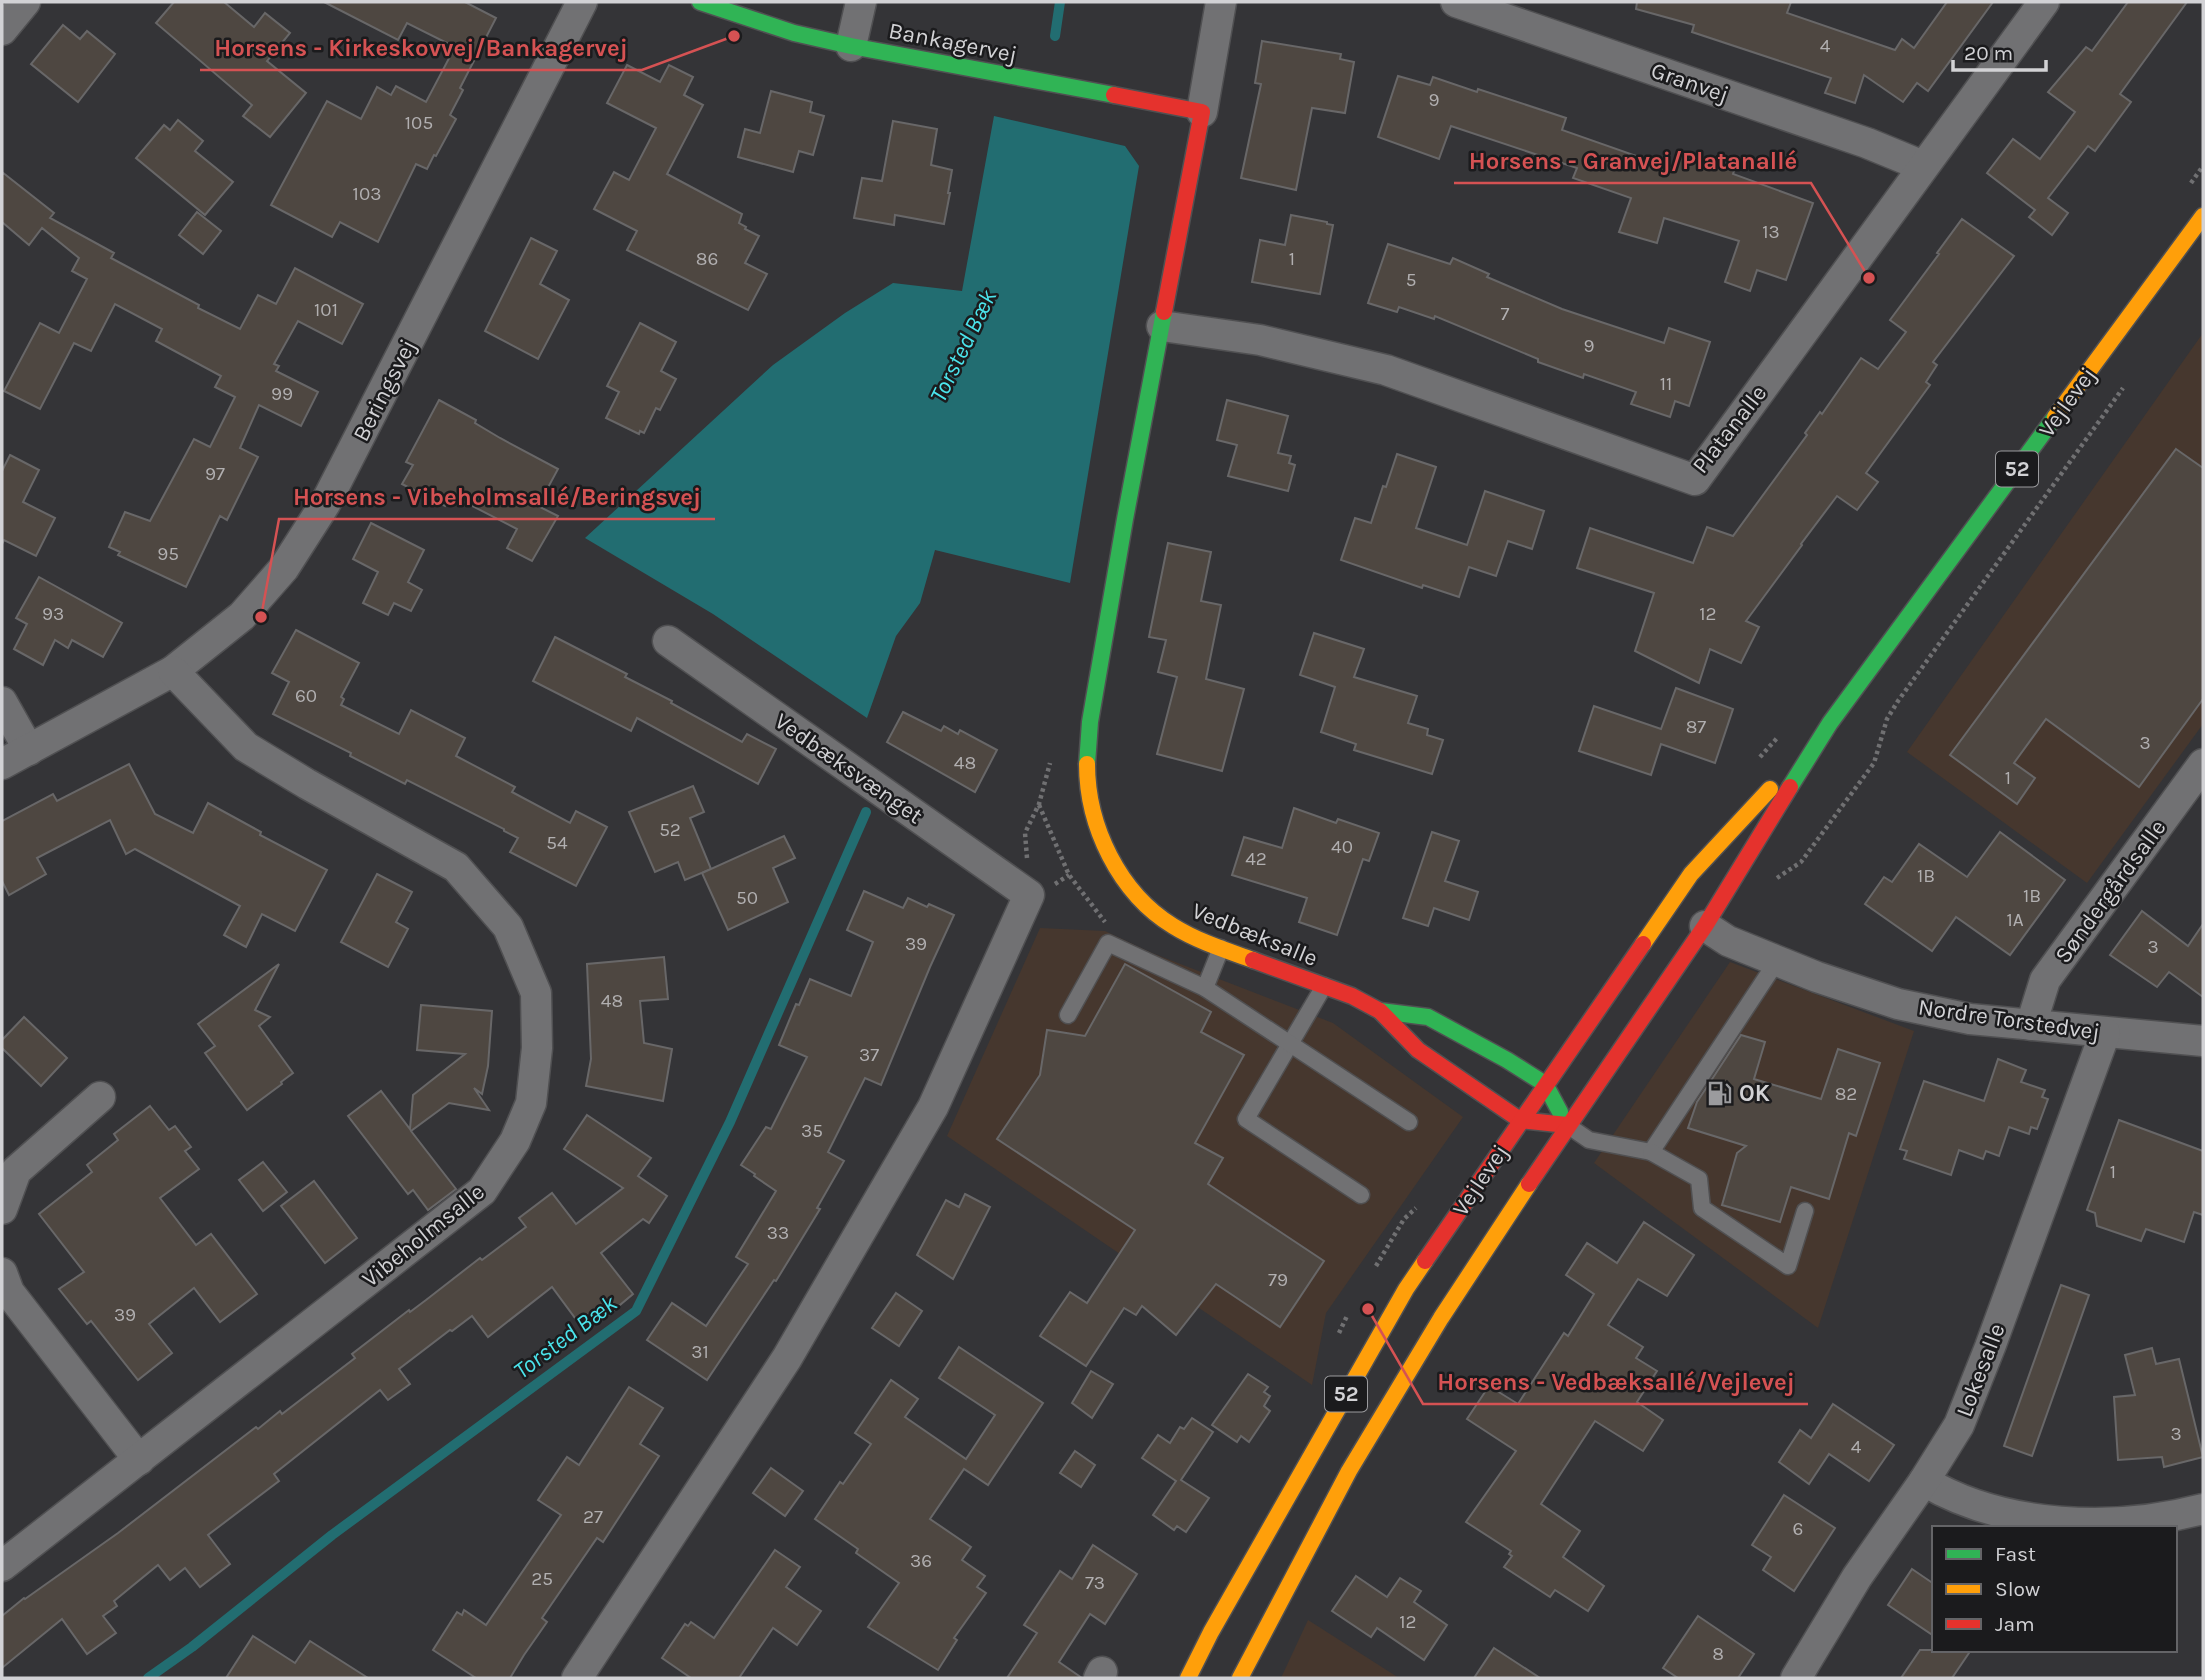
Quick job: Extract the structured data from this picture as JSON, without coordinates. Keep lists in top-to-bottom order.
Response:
{
  "streets": {
    "main road": [
      "Bankagervej",
      "Vejlevej",
      "52",
      "Vedbæksalle"
    ],
    "street": [
      "Granvej",
      "Beringsvej",
      "Platanalle",
      "Vedbæksvænget",
      "Søndergårdsalle",
      "Nordre Torstedvej",
      "Vibeholmsalle",
      "Lokesalle"
    ]
  },
  "crossings": [
    ["Bankagervej", "Vedbæksalle"],
    ["Granvej", "Platanalle"],
    ["Beringsvej", "Vibeholmsalle"],
    ["Vejlevej", "Vedbæksalle"],
    ["Vejlevej", "Nordre Torstedvej"],
    ["Platanalle", "Vedbæksalle"],
    ["Søndergårdsalle", "Nordre Torstedvej"],
    ["Nordre Torstedvej", "Lokesalle"]
  ],
  "water": ["Torsted Bæk"],
  "places": {
    "other": [
      "Horsens - Kirkeskovvej/Bankagervej",
      "Horsens - Granvej/Platanallé",
      "Horsens - Vibeholmsallé/Beringsvej",
      "Horsens - Vedbæksallé/Vejlevej"
    ],
    "fuel station": ["OK"]
  },
  "house_numbers": [
    "4",
    "9",
    "105",
    "103",
    "13",
    "86",
    "1",
    "5",
    "101",
    "7",
    "9",
    "11",
    "99",
    "97",
    "95",
    "93",
    "12",
    "60",
    "87",
    "3",
    "48",
    "1",
    "52",
    "54",
    "40",
    "42",
    "1B",
    "1B",
    "50",
    "1A",
    "39",
    "3",
    "48",
    "37",
    "82",
    "35",
    "1",
    "33",
    "79",
    "39",
    "31",
    "3",
    "4",
    "27",
    "6",
    "36",
    "25",
    "73",
    "12",
    "8"
  ],
  "legend": ["Fast", "Slow", "Jam"],
  "scale_bar": "20 m"
}
